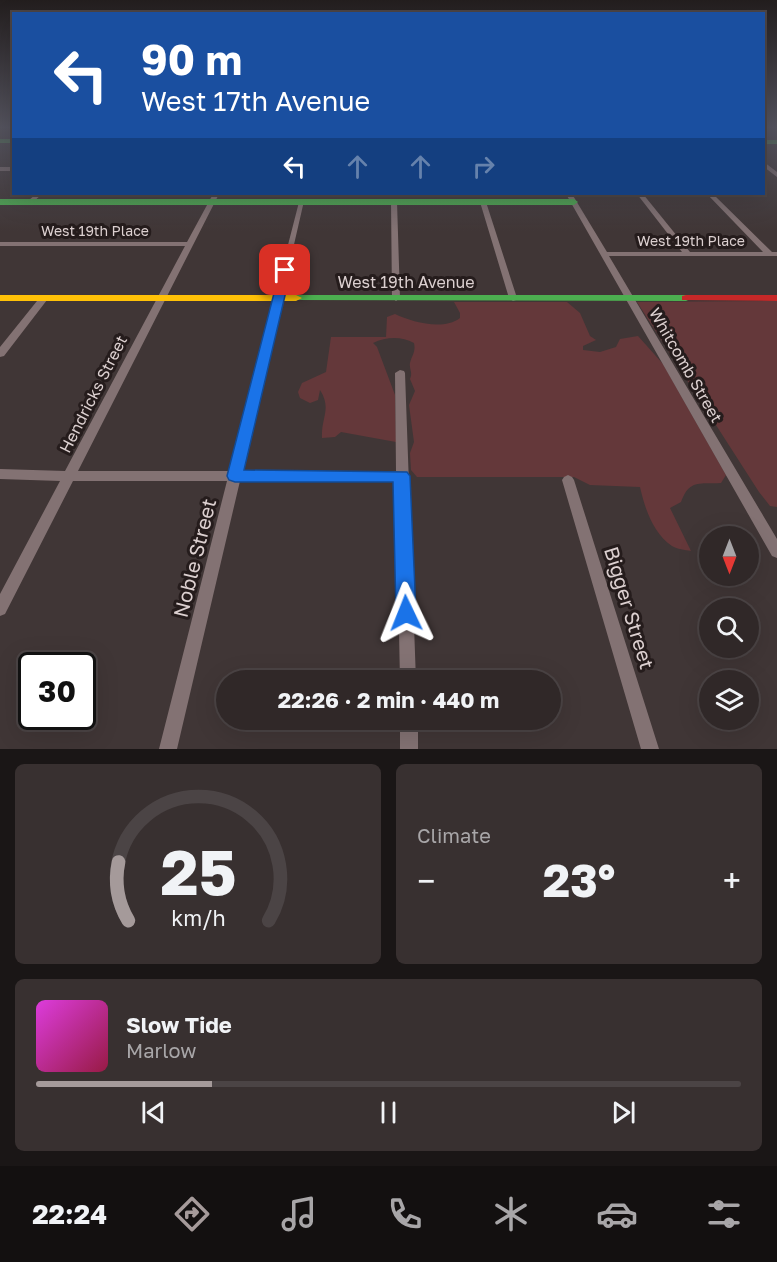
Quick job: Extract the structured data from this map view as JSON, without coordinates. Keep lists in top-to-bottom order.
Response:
{
  "streets": {
    "street": [
      "West 19th Place",
      "West 19th Avenue",
      "Whitcomb Street",
      "Hendricks Street",
      "Noble Street",
      "Bigger Street"
    ]
  },
  "crossings": [
    ["West 19th Place", "Whitcomb Street"],
    ["West 19th Place", "Hendricks Street"],
    ["West 19th Avenue", "Whitcomb Street"],
    ["West 19th Avenue", "Hendricks Street"],
    ["West 19th Avenue", "Noble Street"]
  ],
  "north": "bottom",
  "page": {
    "turn": ["90 m", "West 17th Avenue"],
    "limit": "30",
    "trip": "22:26 · 2 min · 440 m",
    "tile": "Climate",
    "heat": ["−", "23°", "+"],
    "song": ["Slow Tide", "Marlow"],
    "tabs": "22:24",
    "gauge": ["25", "km/h"]
  }
}
